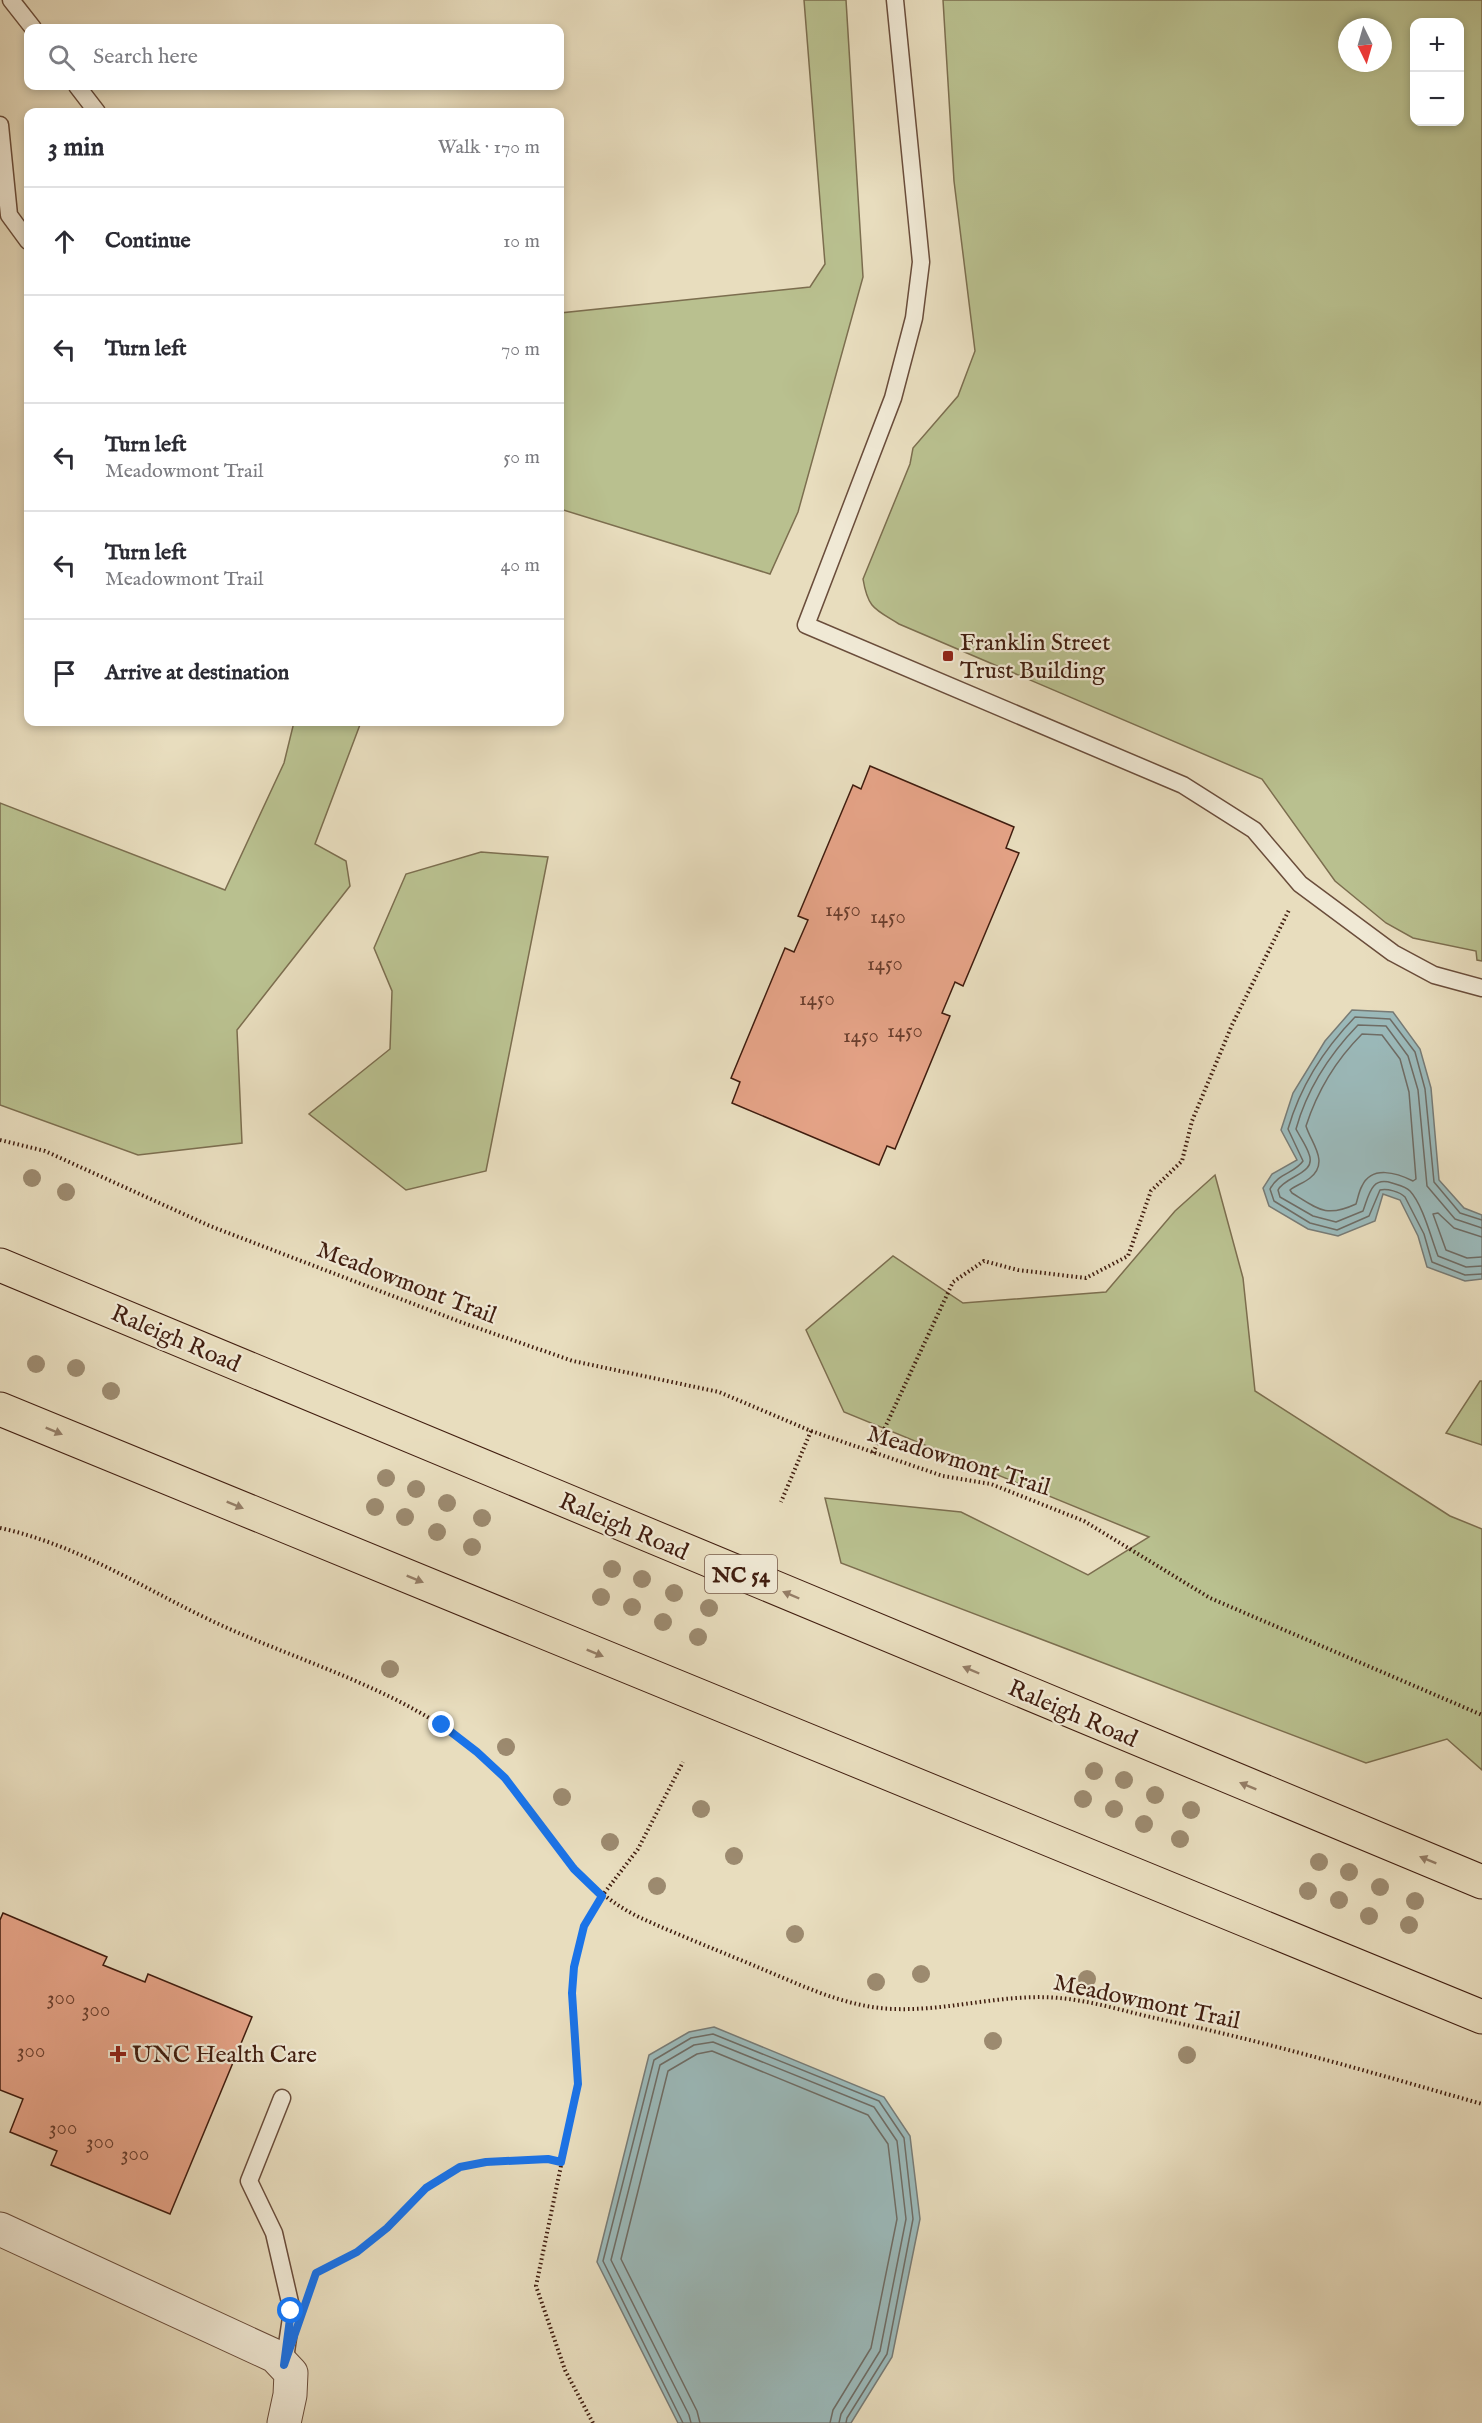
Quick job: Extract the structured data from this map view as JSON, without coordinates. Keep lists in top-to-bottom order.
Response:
{
  "streets": {
    "main road": ["Raleigh Road", "NC 54"],
    "path": ["Meadowmont Trail"]
  },
  "places": {
    "transit": ["Franklin Street Trust Building"],
    "health": ["UNC Health Care"]
  },
  "house_numbers": [
    "1450",
    "1450",
    "1450",
    "1450",
    "1450",
    "1450",
    "300",
    "300",
    "300",
    "300",
    "300",
    "300"
  ],
  "north": "bottom",
  "page": {
    "map_buttons": ["+", "−"],
    "search": "Search here",
    "heading": ["3 min", "Walk · 170 m"],
    "list": [
      ["Continue", "10 m"],
      ["Turn left", "70 m"],
      ["Turn left", "Meadowmont Trail", "50 m"],
      ["Turn left", "Meadowmont Trail", "40 m"],
      "Arrive at destination"
    ]
  }
}
